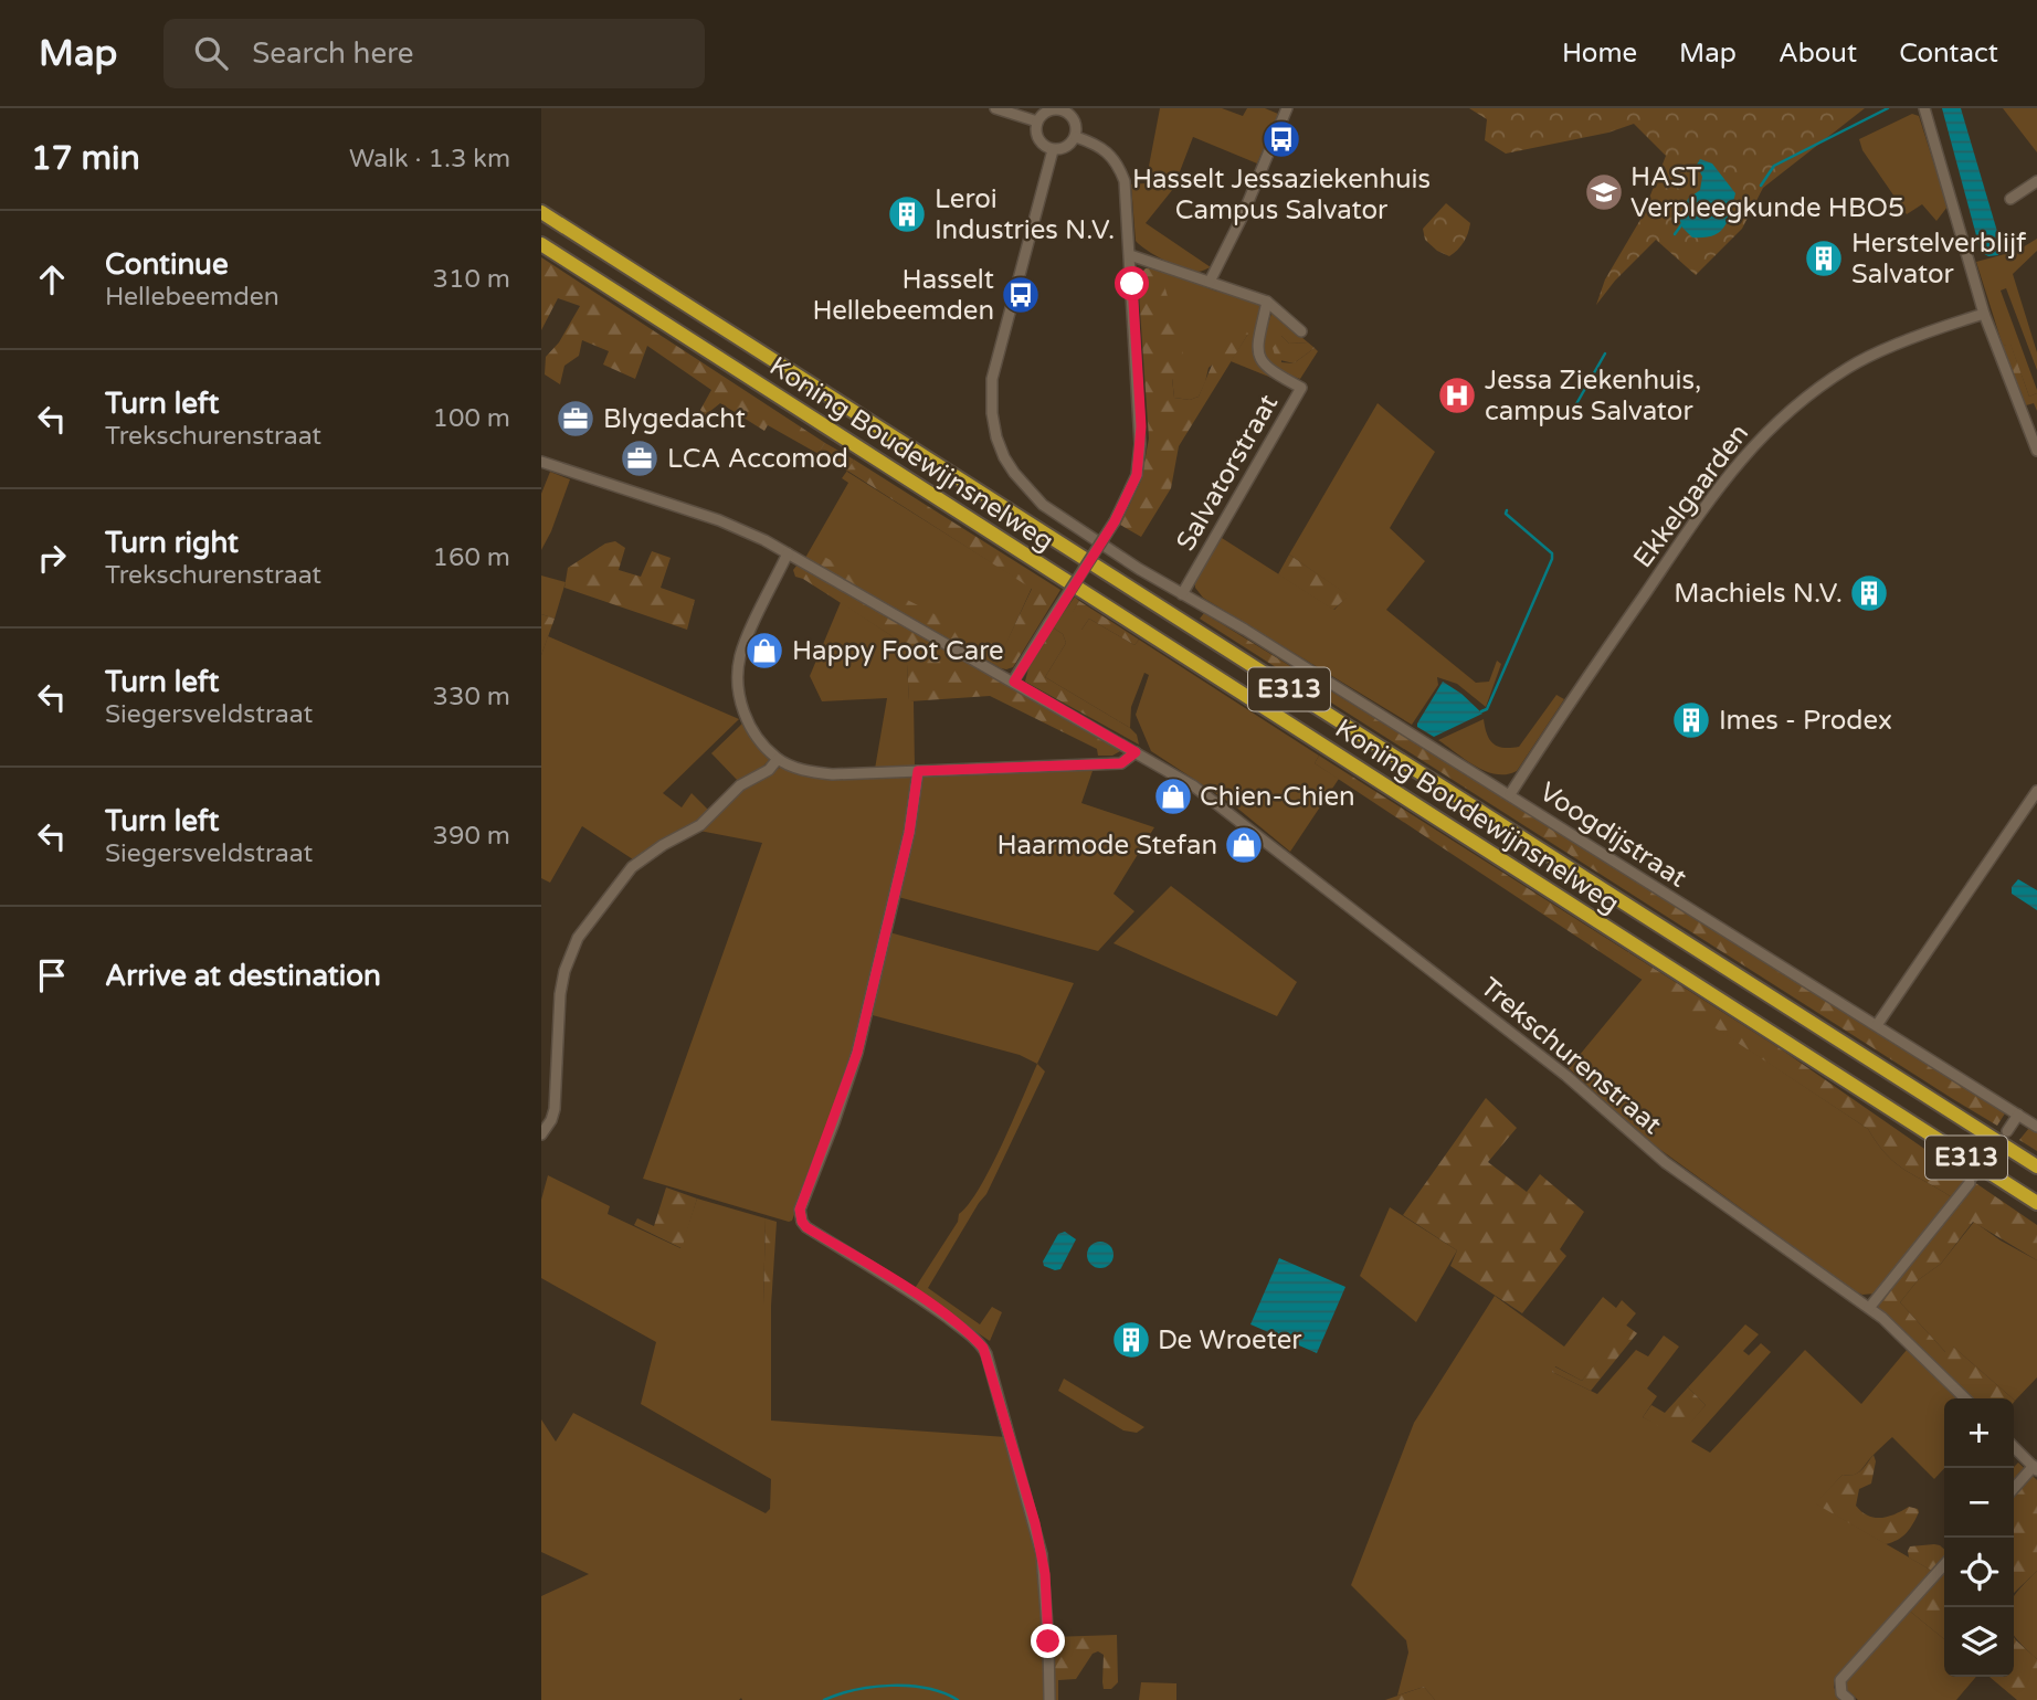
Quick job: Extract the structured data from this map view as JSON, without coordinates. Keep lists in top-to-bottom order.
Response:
{
  "streets": {
    "highway": ["Koning Boudewijnsnelweg", "E313"],
    "street": [
      "Salvatorstraat",
      "Ekkelgaarden",
      "Voogdijstraat",
      "Trekschurenstraat"
    ]
  },
  "crossings": [
    ["Salvatorstraat", "Voogdijstraat"],
    ["Ekkelgaarden", "Voogdijstraat"]
  ],
  "places": {
    "bus stop": ["Hasselt Jessaziekenhuis Campus Salvator", "Hasselt Hellebeemden"],
    "school or university": ["HAST Verpleegkunde HBO5"],
    "building": [
      "Leroi Industries N.V.",
      "Herstelverblijf Salvator",
      "Machiels N.V.",
      "Imes - Prodex",
      "De Wroeter"
    ],
    "hospital": ["Jessa Ziekenhuis, campus Salvator"],
    "office": ["Blygedacht", "LCA Accomod"],
    "shop": ["Happy Foot Care", "Chien-Chien", "Haarmode Stefan"]
  },
  "page": {
    "header": "Map",
    "search": "Search here",
    "nav": [
      "Home",
      "Map",
      "About",
      "Contact"
    ],
    "heading": ["17 min", "Walk · 1.3 km"],
    "list": [
      ["Continue", "Hellebeemden", "310 m"],
      ["Turn left", "Trekschurenstraat", "100 m"],
      ["Turn right", "Trekschurenstraat", "160 m"],
      ["Turn left", "Siegersveldstraat", "330 m"],
      ["Turn left", "Siegersveldstraat", "390 m"],
      "Arrive at destination"
    ],
    "map_buttons": ["+", "−"]
  }
}
